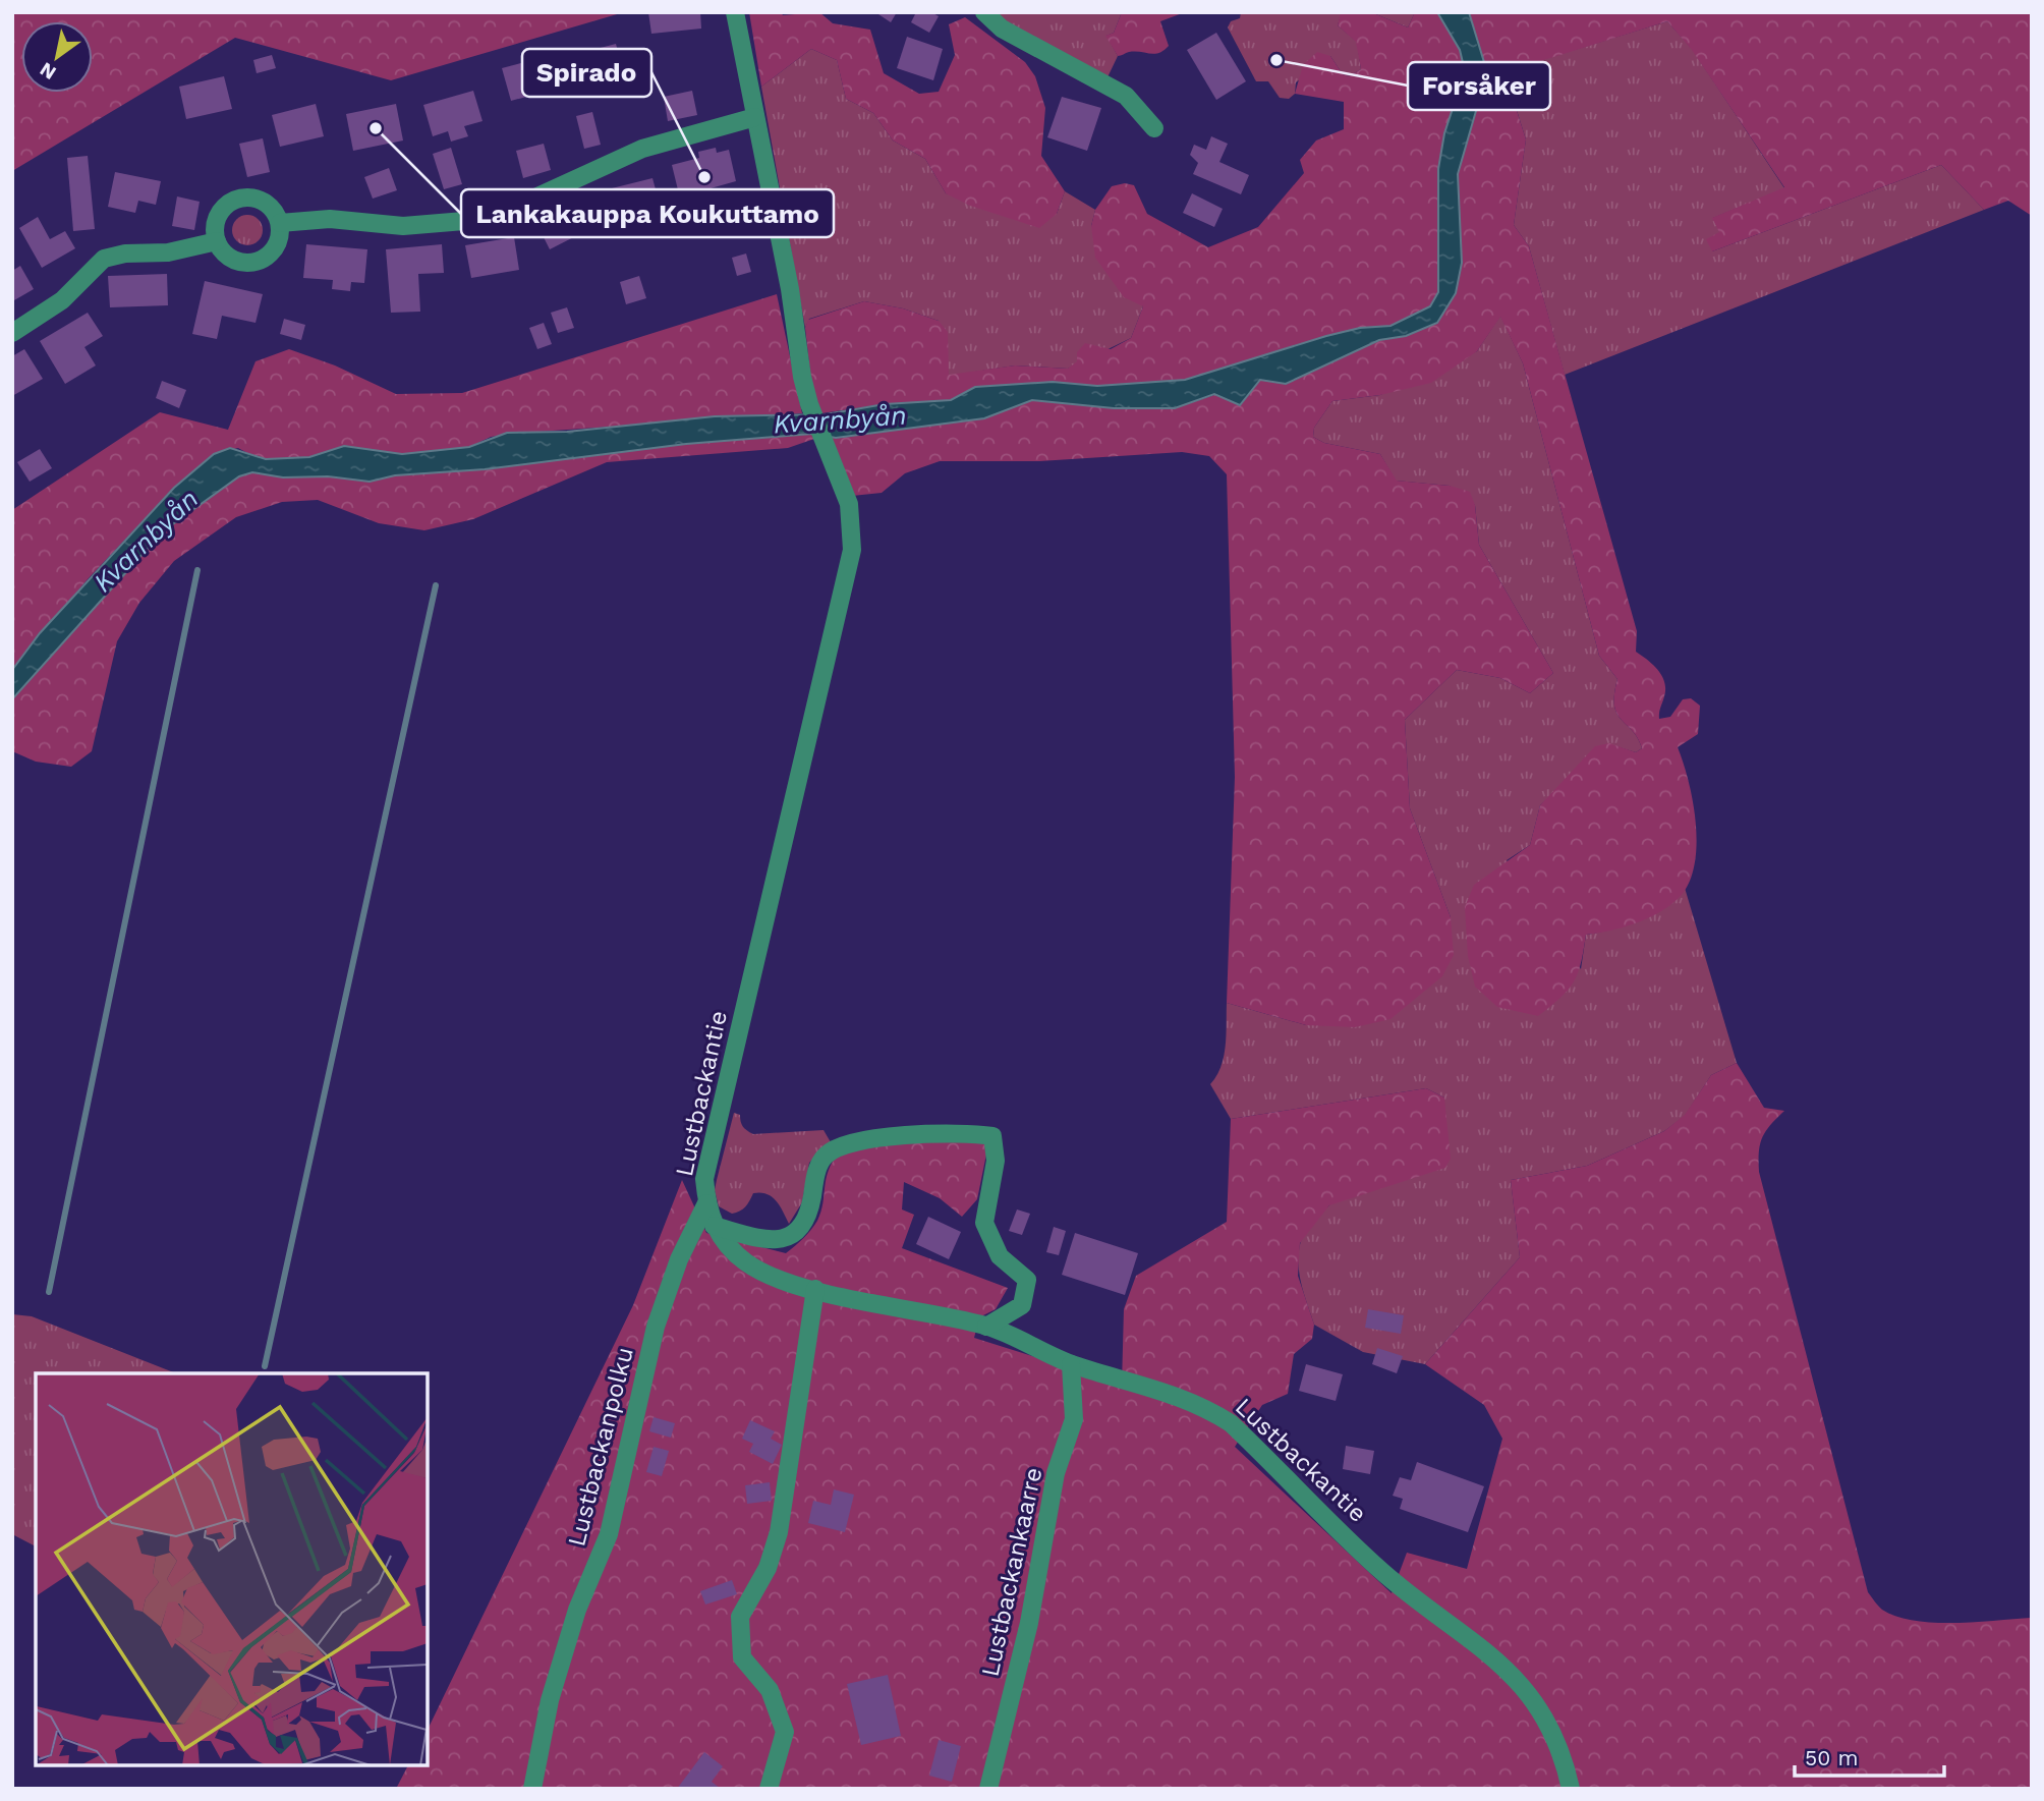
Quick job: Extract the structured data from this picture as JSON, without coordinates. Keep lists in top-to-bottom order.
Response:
{
  "streets": {
    "street": ["Lustbackantie", "Lustbackanpolku", "Lustbackankaarre"]
  },
  "crossings": [
    ["Lustbackantie", "Lustbackanpolku"],
    ["Lustbackantie", "Lustbackankaarre"]
  ],
  "water": ["Kvarnbyån"],
  "places": ["Forsåker", "Lankakauppa Koukuttamo", "Spirado"],
  "scale_bar": "50 m",
  "north": "bottom left"
}
